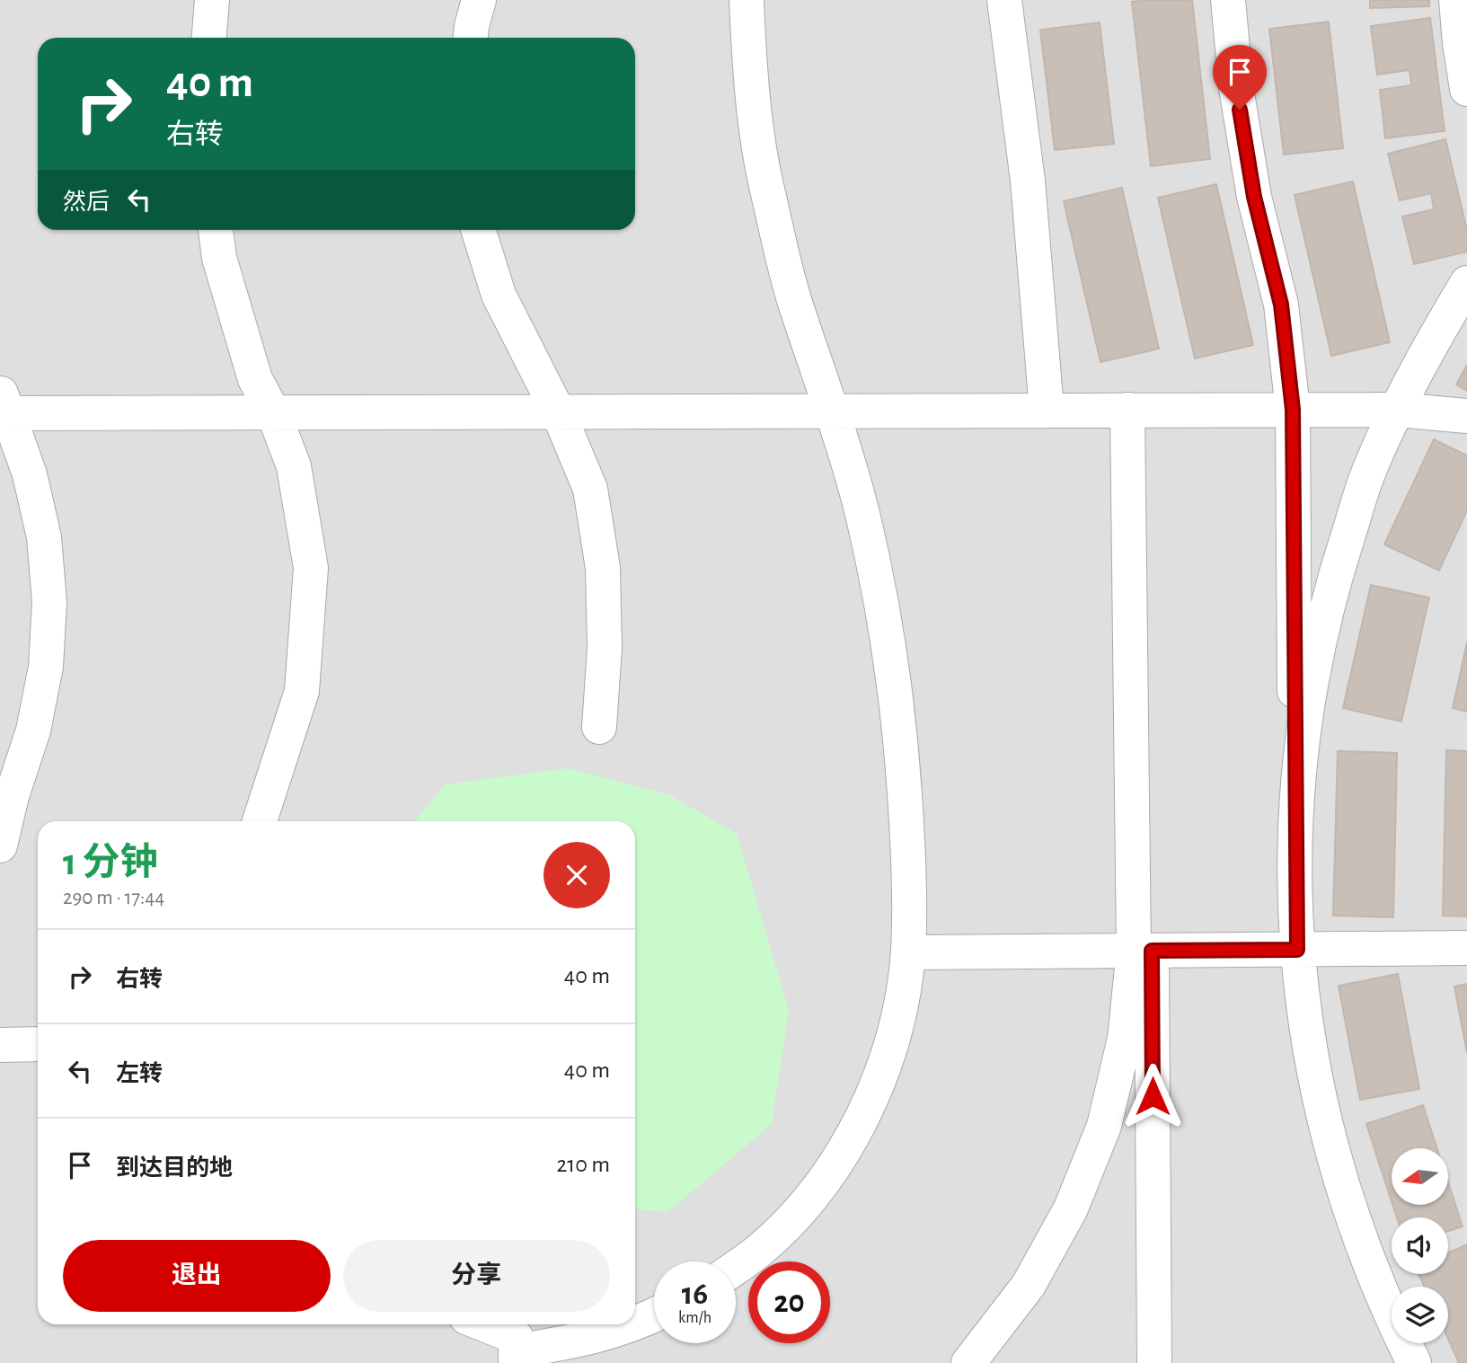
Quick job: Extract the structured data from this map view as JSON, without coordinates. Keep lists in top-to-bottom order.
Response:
{
  "north": "left",
  "page": {
    "turn": ["40 m", "右转"],
    "then": "然后",
    "heading": ["1 分钟", "290 m · 17:44"],
    "list": [
      {
        "name": "右转",
        "value": "40 m"
      },
      {
        "name": "左转",
        "value": "40 m"
      },
      {
        "name": "到达目的地",
        "value": "210 m"
      }
    ],
    "buttons": ["退出", "分享"],
    "speed": "16 km/h",
    "limit": "20"
  }
}
